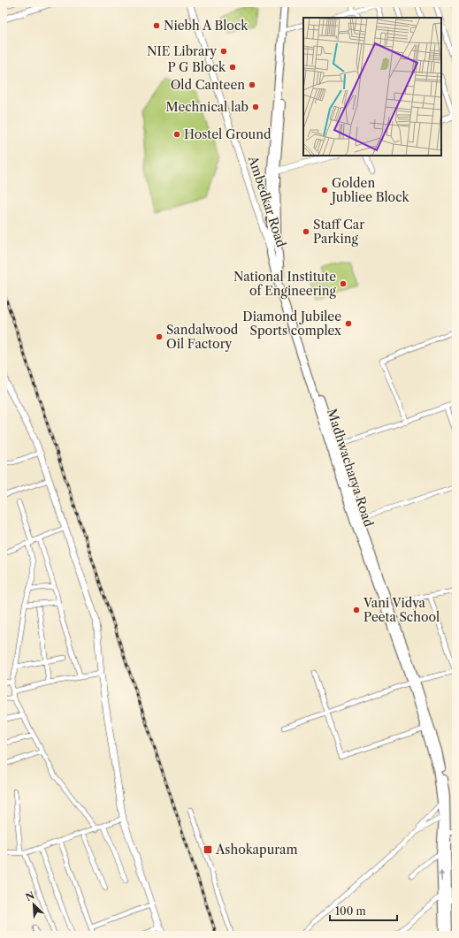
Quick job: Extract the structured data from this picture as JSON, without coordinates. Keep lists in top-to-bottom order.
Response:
{
  "streets": {
    "main road": ["Madhwacharya Road"],
    "street": ["Ambedkar Road"]
  },
  "crossings": [
    ["Ambedkar Road", "Madhwacharya Road"]
  ],
  "places": {
    "other": [
      "Niebh A Block",
      "NIE Library",
      "P G Block",
      "Old Canteen",
      "Mechnical lab",
      "Hostel Ground",
      "Golden Jubliee Block",
      "Staff Car Parking",
      "National Institute of Engineering",
      "Diamond Jubilee Sports complex",
      "Sandalwood Oil Factory",
      "Vani Vidya Peeta School"
    ],
    "transit": ["Ashokapuram"]
  },
  "scale_bar": "100 m",
  "north": "top left"
}
